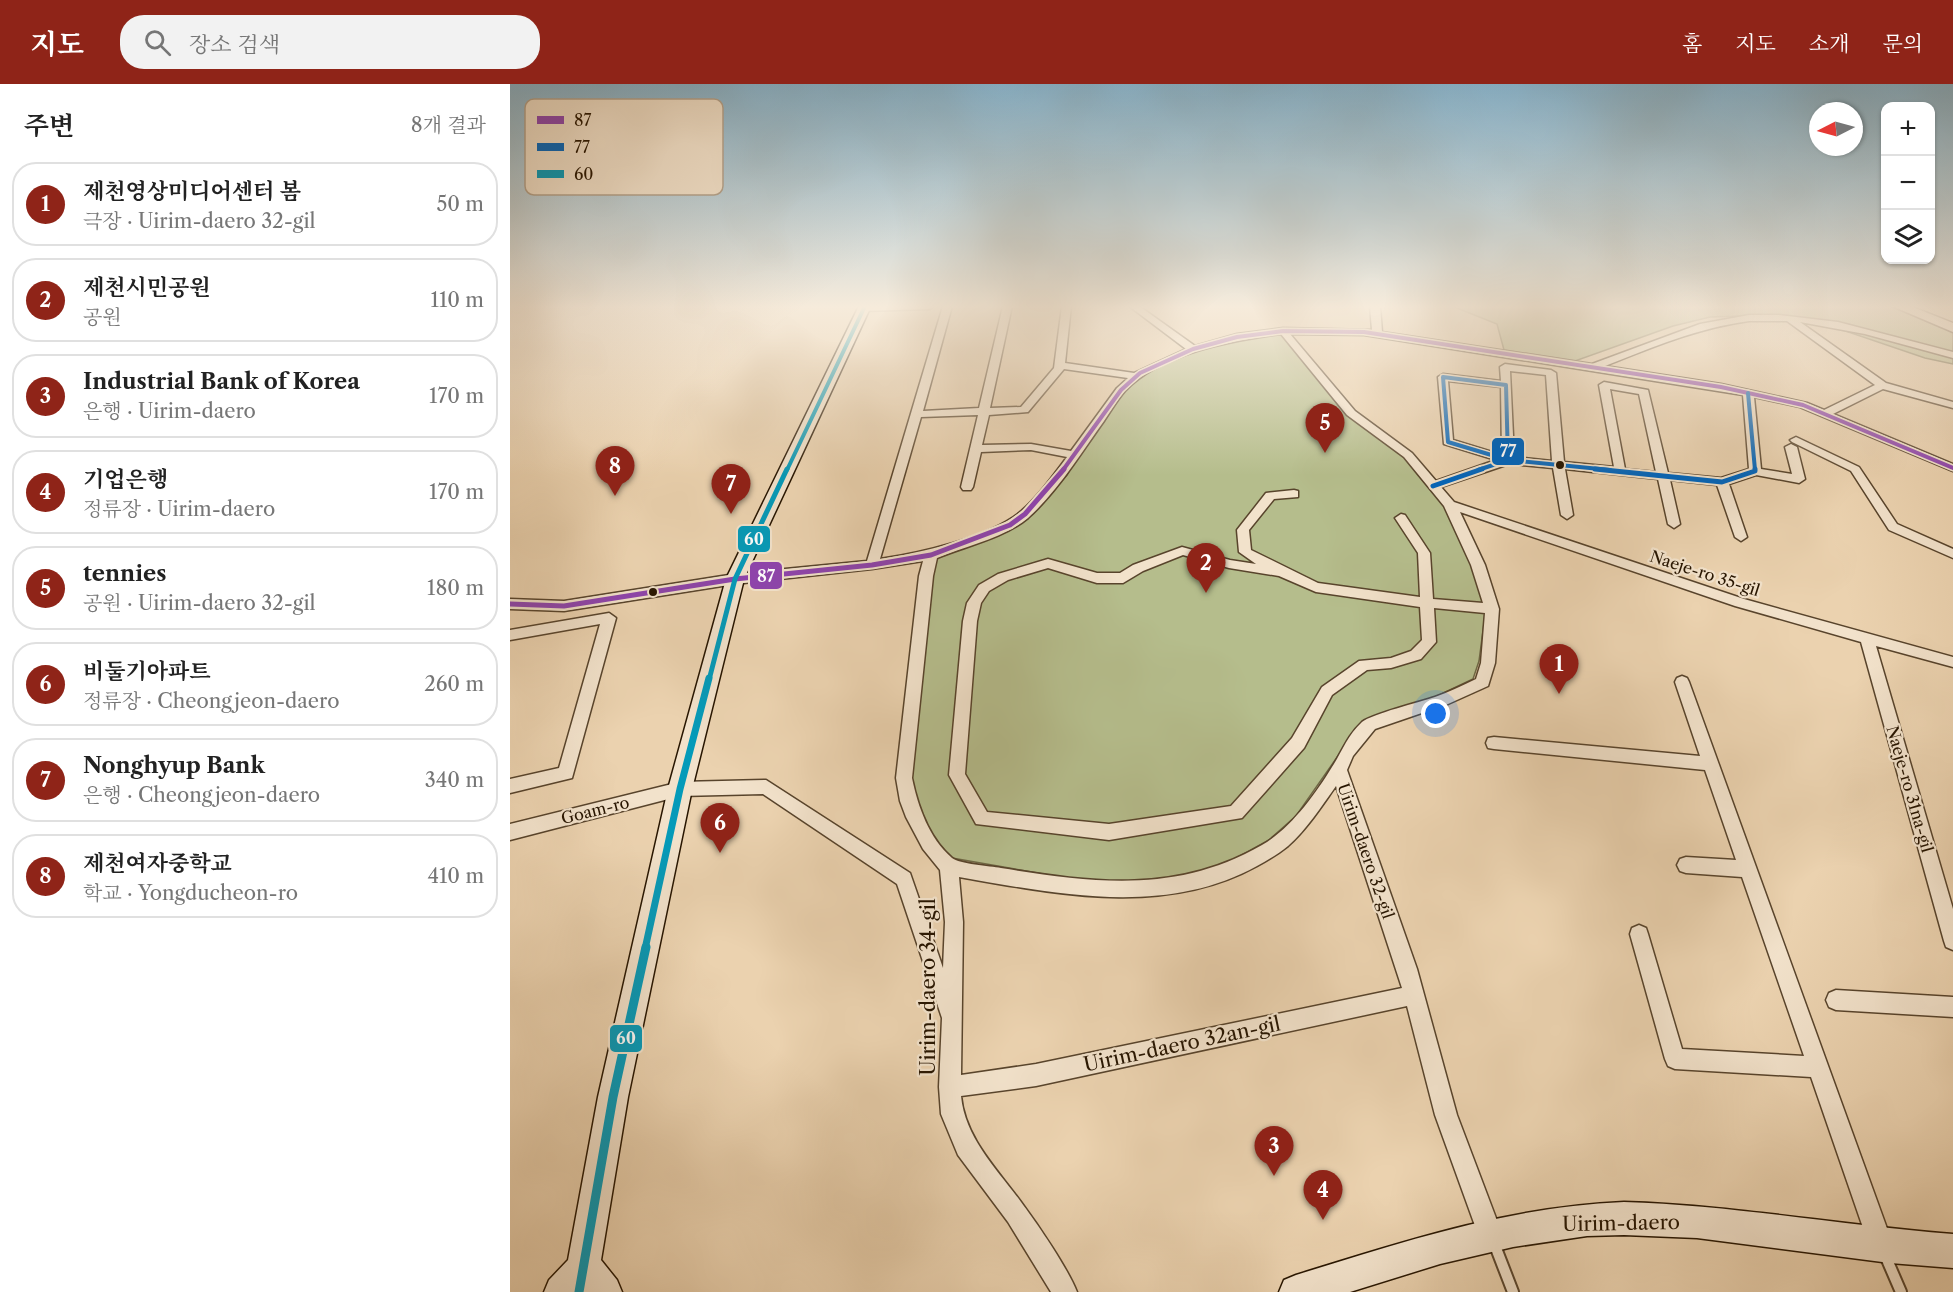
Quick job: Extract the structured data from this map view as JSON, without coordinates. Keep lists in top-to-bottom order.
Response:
{
  "streets": {
    "street": [
      "Naeje-ro 35-gil",
      "Naeje-ro 31na-gil",
      "Goam-ro",
      "Uirim-daero 32-gil",
      "Uirim-daero 34-gil",
      "Uirim-daero 32an-gil",
      "Uirim-daero"
    ]
  },
  "crossings": [
    ["Naeje-ro 35-gil", "Naeje-ro 31na-gil"],
    ["Naeje-ro 35-gil", "Uirim-daero 32-gil"],
    ["Goam-ro", "Uirim-daero 34-gil"],
    ["Uirim-daero 32-gil", "Uirim-daero 32an-gil"],
    ["Uirim-daero 32-gil", "Uirim-daero"],
    ["Uirim-daero 34-gil", "Uirim-daero 32an-gil"]
  ],
  "lines": ["transit line 87", "transit line 60", "transit line 77"],
  "legend": ["87", "77", "60"],
  "north": "left",
  "page": {
    "header": "지도",
    "search": "장소 검색",
    "nav": [
      "홈",
      "지도",
      "소개",
      "문의"
    ],
    "heading": ["주변", "8개 결과"],
    "map_buttons": ["+", "−"],
    "list": [
      {
        "mark": "1",
        "name": "제천영상미디어센터 봄",
        "note": "극장 · Uirim-daero 32-gil",
        "value": "50 m"
      },
      {
        "mark": "2",
        "name": "제천시민공원",
        "note": "공원",
        "value": "110 m"
      },
      {
        "mark": "3",
        "name": "Industrial Bank of Korea",
        "note": "은행 · Uirim-daero",
        "value": "170 m"
      },
      {
        "mark": "4",
        "name": "기업은행",
        "note": "정류장 · Uirim-daero",
        "value": "170 m"
      },
      {
        "mark": "5",
        "name": "tennies",
        "note": "공원 · Uirim-daero 32-gil",
        "value": "180 m"
      },
      {
        "mark": "6",
        "name": "비둘기아파트",
        "note": "정류장 · Cheongjeon-daero",
        "value": "260 m"
      },
      {
        "mark": "7",
        "name": "Nonghyup Bank",
        "note": "은행 · Cheongjeon-daero",
        "value": "340 m"
      },
      {
        "mark": "8",
        "name": "제천여자중학교",
        "note": "학교 · Yongducheon-ro",
        "value": "410 m"
      }
    ],
    "pins": [
      "5",
      "8",
      "7",
      "2",
      "1",
      "6",
      "3",
      "4"
    ]
  }
}
